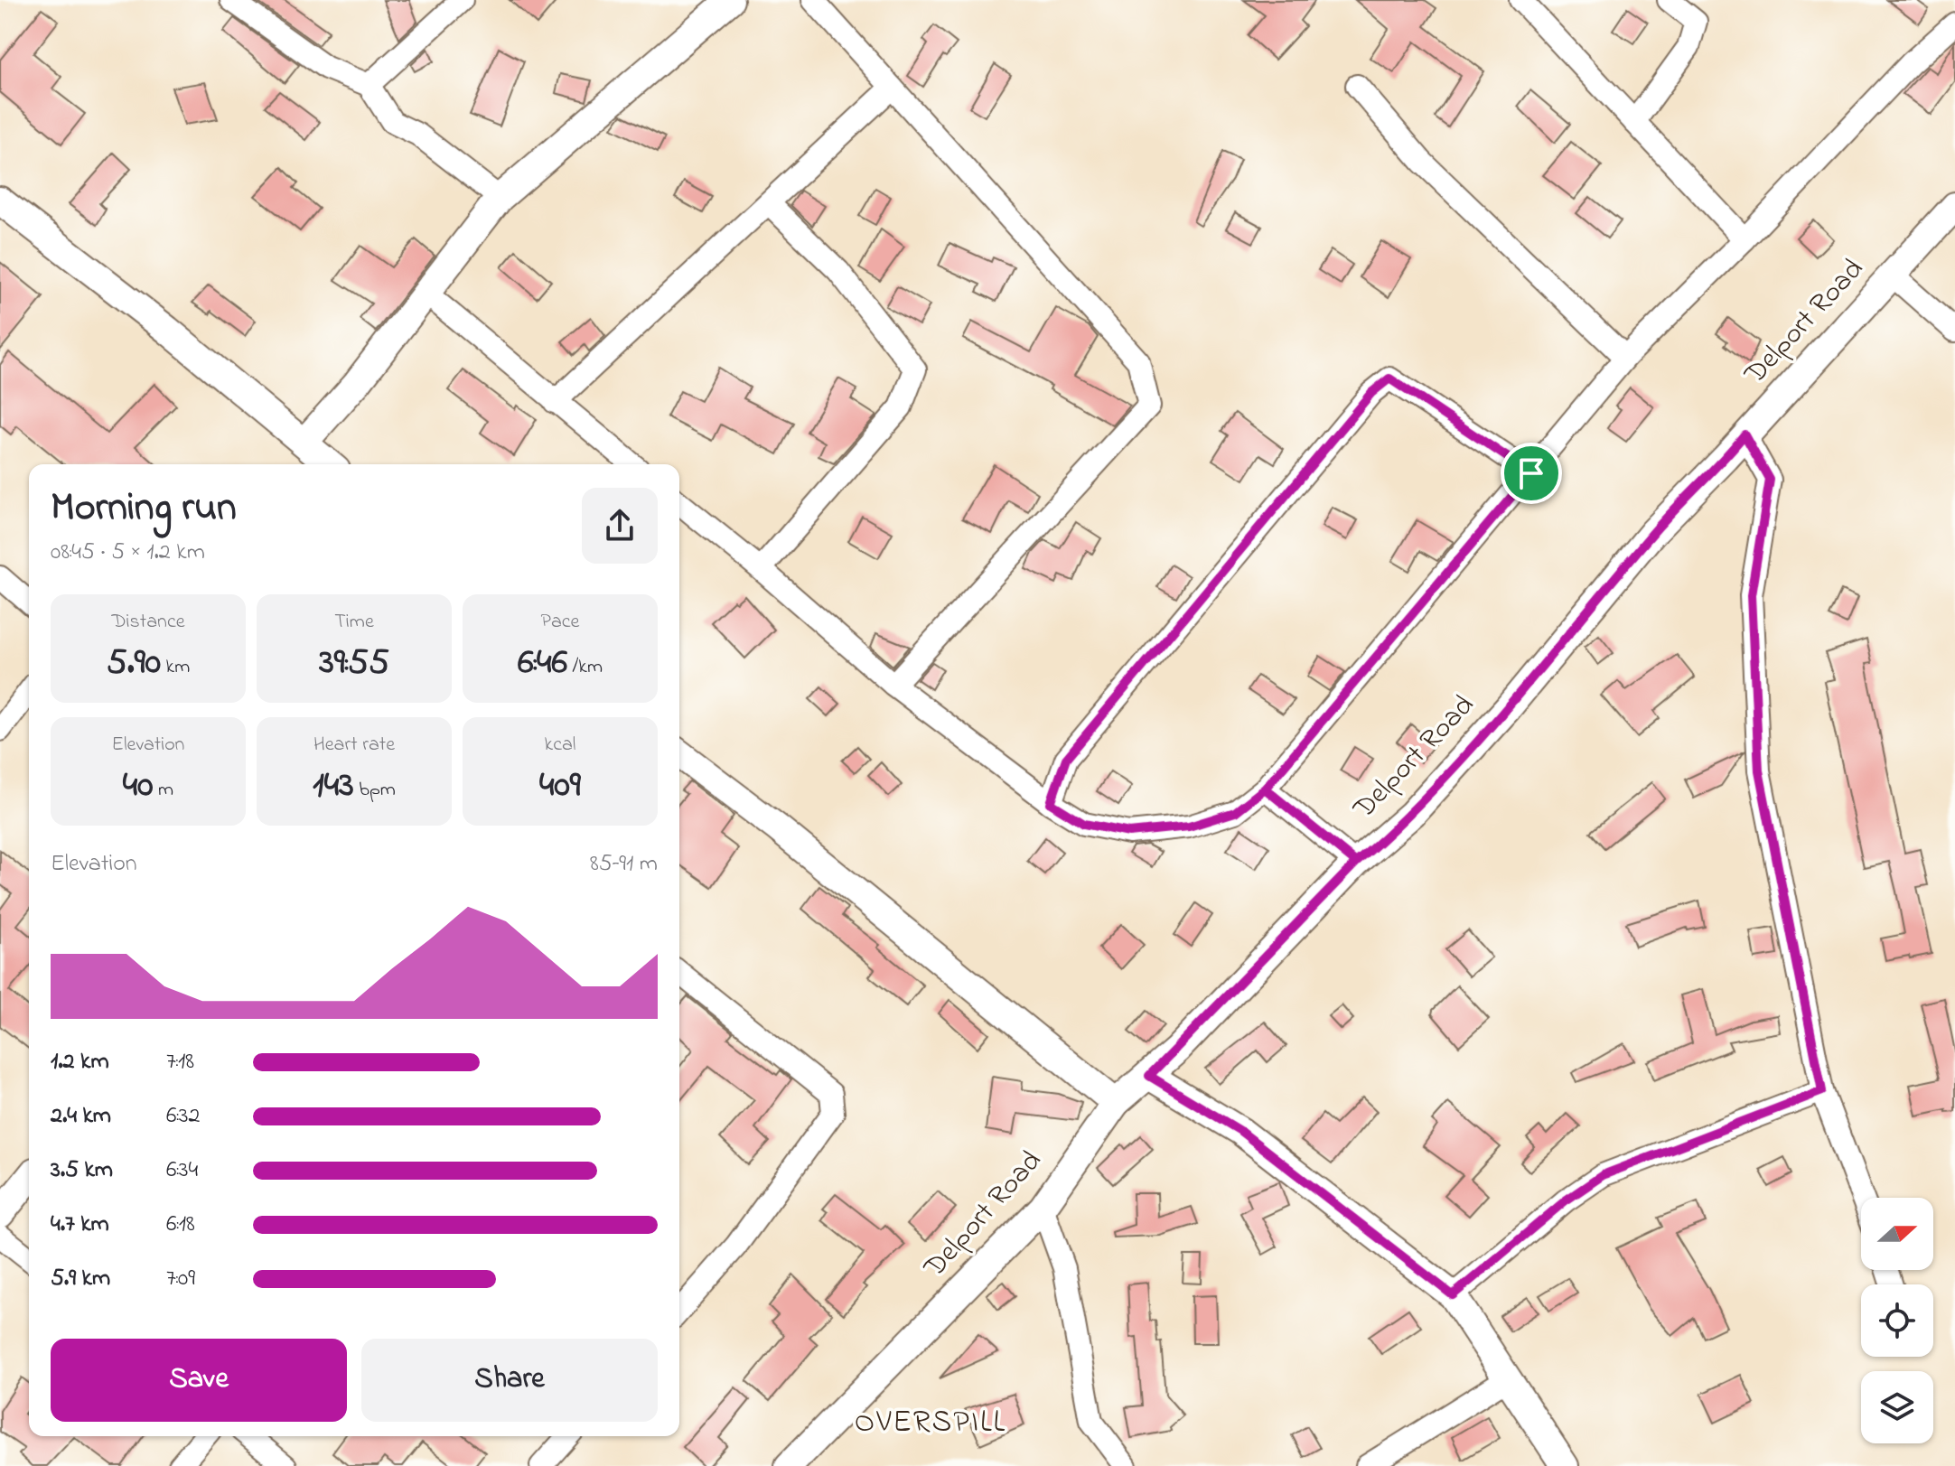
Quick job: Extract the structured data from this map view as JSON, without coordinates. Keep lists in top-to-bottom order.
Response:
{
  "streets": {
    "street": ["Delport Road"]
  },
  "districts": ["OVERSPILL"],
  "north": "right",
  "page": {
    "heading": ["Morning run", "08:45 · 5 × 1.2 km"],
    "stats": [
      ["Distance", "5.90 km"],
      ["Time", "39:55"],
      ["Pace", "6:46 /km"],
      ["Elevation", "40 m"],
      ["Heart rate", "143 bpm"],
      ["kcal", "409"]
    ],
    "chart": ["Elevation", "85–91 m"],
    "list": [
      {
        "name": "1.2 km",
        "note": "7:18"
      },
      {
        "name": "2.4 km",
        "note": "6:32"
      },
      {
        "name": "3.5 km",
        "note": "6:34"
      },
      {
        "name": "4.7 km",
        "note": "6:18"
      },
      {
        "name": "5.9 km",
        "note": "7:09"
      }
    ],
    "buttons": ["Save", "Share"]
  }
}
